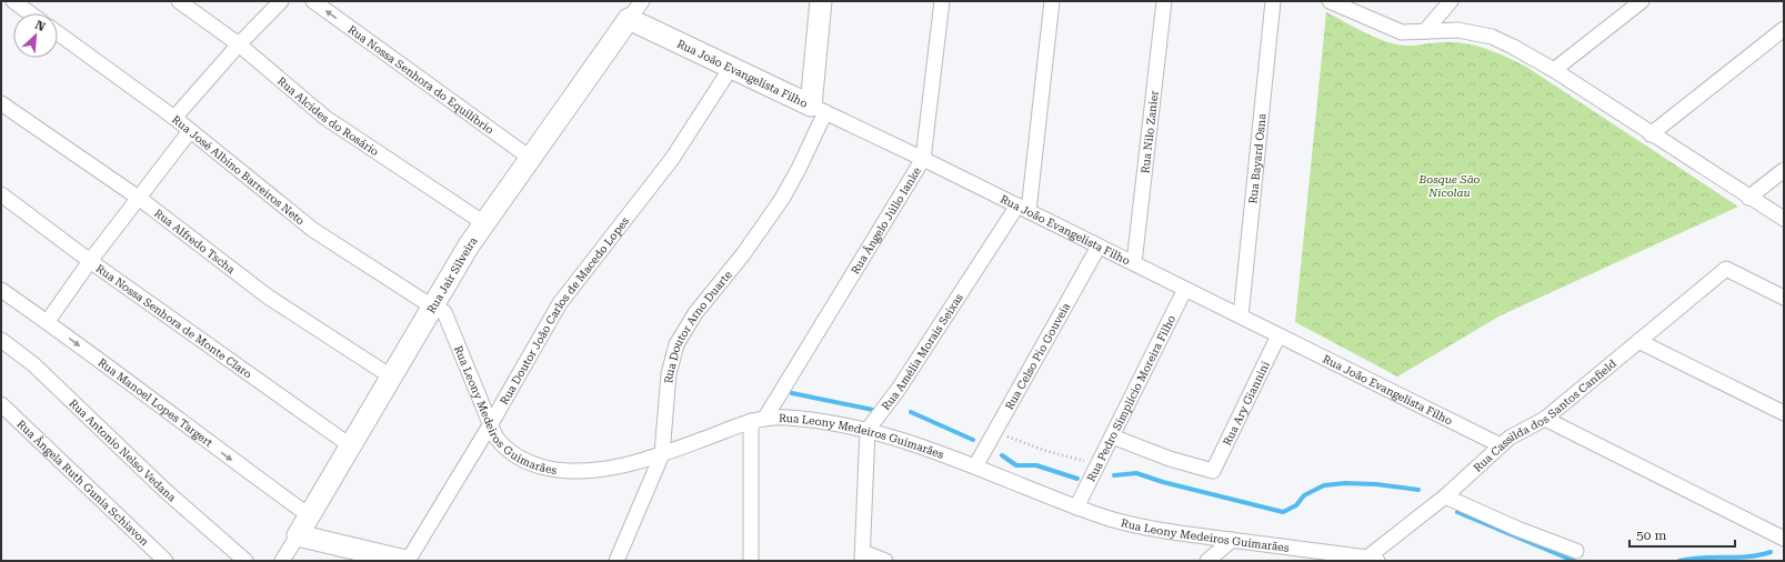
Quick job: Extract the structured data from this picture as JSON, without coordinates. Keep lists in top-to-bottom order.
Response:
{
  "streets": {
    "street": [
      "Rua João Evangelista Filho",
      "Rua Nossa Senhora do Equilíbrio",
      "Rua Alcides do Rosário",
      "Rua Nilo Zanier",
      "Rua Bayard Osna",
      "Rua José Albino Barreiros Neto",
      "Rua Ângelo Júlio Ianke",
      "Rua Alfredo Tscha",
      "Rua Jair Silveira",
      "Rua Doutor João Carlos de Macedo Lopes",
      "Rua Nossa Senhora de Monte Claro",
      "Rua Doutor Arno Duarte",
      "Rua Amélia Morais Seixas",
      "Rua Celso Pio Gouveia",
      "Rua Pedro Simplício Moreira Filho",
      "Rua Manoel Lopes Targert",
      "Rua Ary Giannini",
      "Rua Leony Medeiros Guimarães",
      "Rua Cassilda dos Santos Canfield",
      "Rua Antonio Nelso Vedana",
      "Rua Ângela Ruth Gunia Schiavon"
    ]
  },
  "crossings": [
    ["Rua João Evangelista Filho", "Rua Nilo Zanier"],
    ["Rua João Evangelista Filho", "Rua Bayard Osna"],
    ["Rua João Evangelista Filho", "Rua Ângelo Júlio Ianke"],
    ["Rua João Evangelista Filho", "Rua Jair Silveira"],
    ["Rua João Evangelista Filho", "Rua Doutor João Carlos de Macedo Lopes"],
    ["Rua João Evangelista Filho", "Rua Doutor Arno Duarte"],
    ["Rua João Evangelista Filho", "Rua Amélia Morais Seixas"],
    ["Rua João Evangelista Filho", "Rua Celso Pio Gouveia"],
    ["Rua João Evangelista Filho", "Rua Pedro Simplício Moreira Filho"],
    ["Rua João Evangelista Filho", "Rua Ary Giannini"],
    ["Rua João Evangelista Filho", "Rua Cassilda dos Santos Canfield"],
    ["Rua Nossa Senhora do Equilíbrio", "Rua Jair Silveira"],
    ["Rua Alcides do Rosário", "Rua Jair Silveira"],
    ["Rua José Albino Barreiros Neto", "Rua Jair Silveira"],
    ["Rua José Albino Barreiros Neto", "Rua Leony Medeiros Guimarães"],
    ["Rua Ângelo Júlio Ianke", "Rua Leony Medeiros Guimarães"],
    ["Rua Alfredo Tscha", "Rua Jair Silveira"],
    ["Rua Jair Silveira", "Rua Nossa Senhora de Monte Claro"],
    ["Rua Jair Silveira", "Rua Manoel Lopes Targert"],
    ["Rua Jair Silveira", "Rua Leony Medeiros Guimarães"],
    ["Rua Doutor João Carlos de Macedo Lopes", "Rua Leony Medeiros Guimarães"],
    ["Rua Doutor Arno Duarte", "Rua Leony Medeiros Guimarães"],
    ["Rua Amélia Morais Seixas", "Rua Leony Medeiros Guimarães"],
    ["Rua Celso Pio Gouveia", "Rua Leony Medeiros Guimarães"],
    ["Rua Pedro Simplício Moreira Filho", "Rua Ary Giannini"],
    ["Rua Pedro Simplício Moreira Filho", "Rua Leony Medeiros Guimarães"],
    ["Rua Leony Medeiros Guimarães", "Rua Cassilda dos Santos Canfield"]
  ],
  "one_way": ["Rua Nossa Senhora do Equilíbrio", "Rua Manoel Lopes Targert"],
  "parks": ["Bosque São Nicolau"],
  "scale_bar": "50 m",
  "north": "top right"
}
